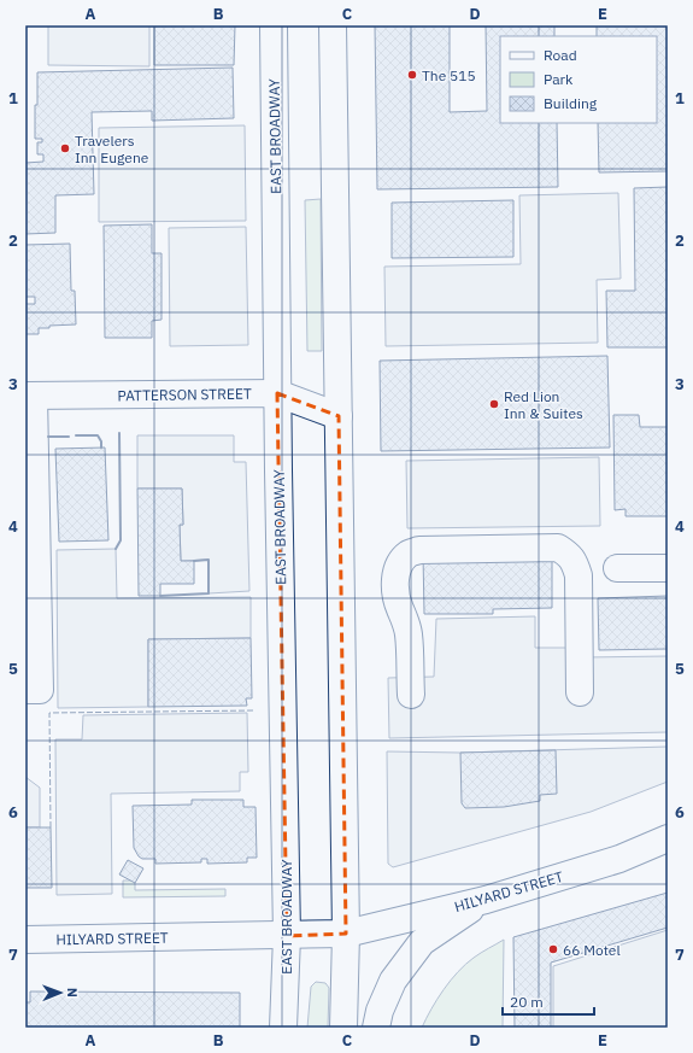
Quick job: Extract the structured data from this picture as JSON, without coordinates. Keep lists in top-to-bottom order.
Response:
{
  "streets": {
    "main road": ["EAST BROADWAY", "PATTERSON STREET", "HILYARD STREET"]
  },
  "crossings": [
    ["EAST BROADWAY", "PATTERSON STREET"],
    ["EAST BROADWAY", "HILYARD STREET"]
  ],
  "places": [
    "The 515",
    "Travelers Inn Eugene",
    "Red Lion Inn & Suites",
    "66 Motel"
  ],
  "legend": ["Road", "Park", "Building"],
  "scale_bar": "20 m",
  "north": "right",
  "grid": {
    "columns": [
      "A",
      "B",
      "C",
      "D",
      "E"
    ],
    "rows": [
      "1",
      "2",
      "3",
      "4",
      "5",
      "6",
      "7"
    ]
  }
}
